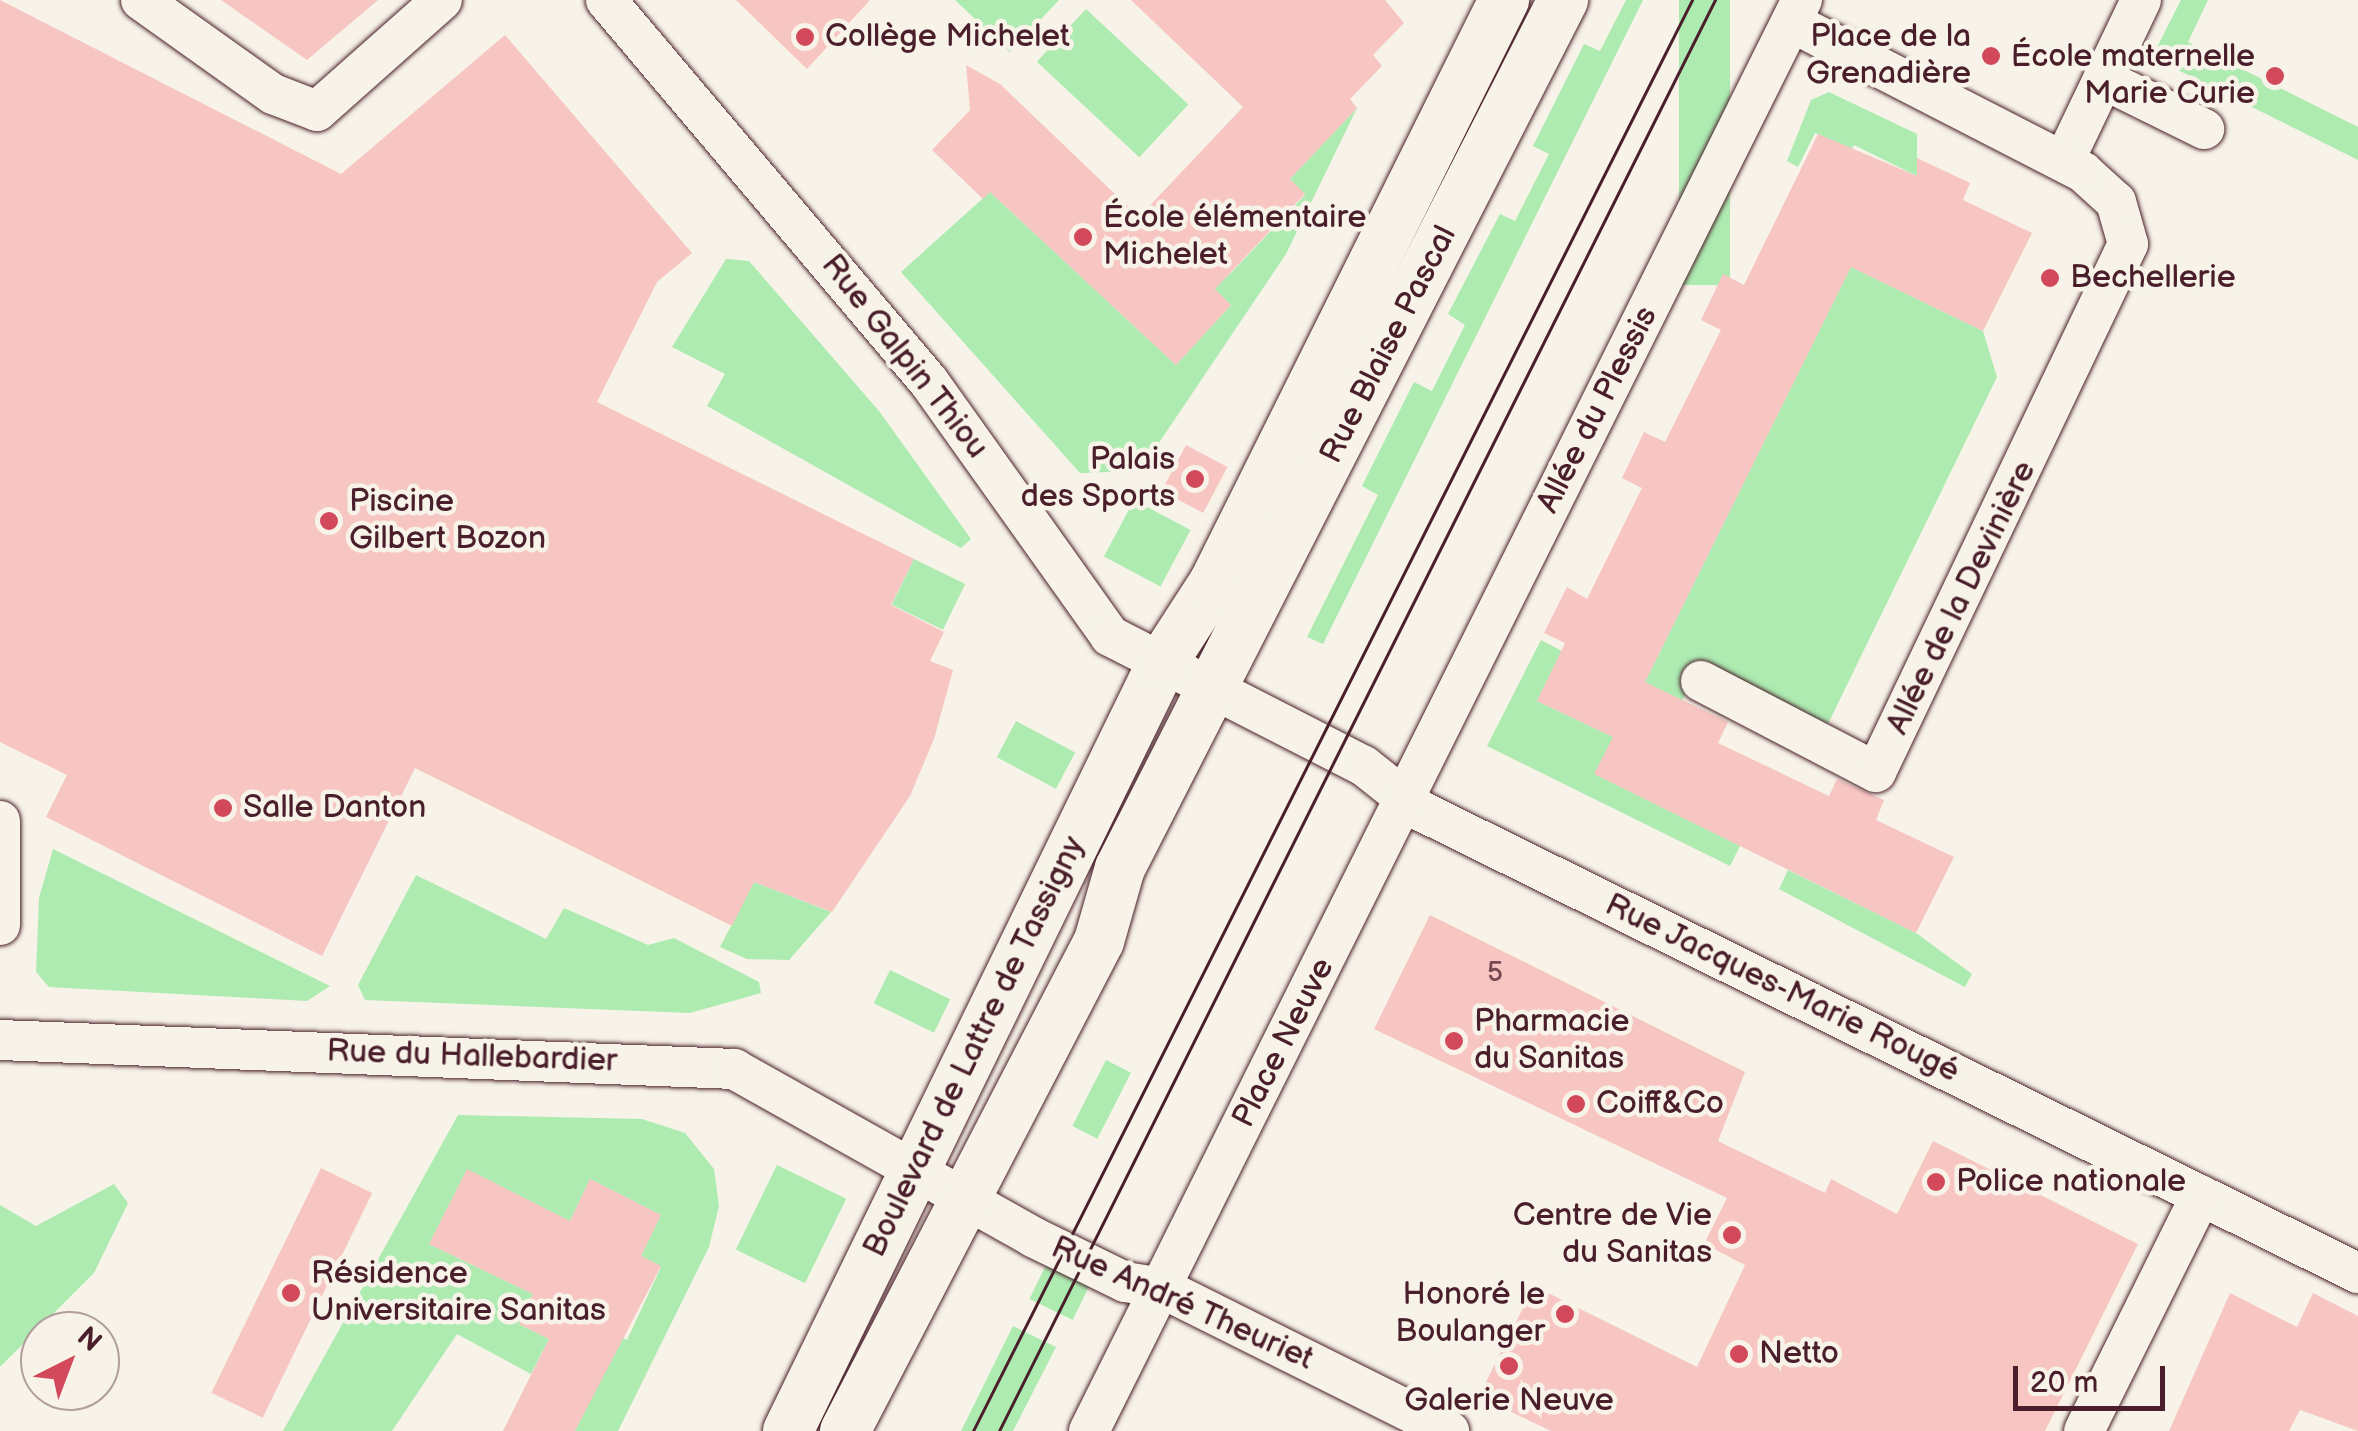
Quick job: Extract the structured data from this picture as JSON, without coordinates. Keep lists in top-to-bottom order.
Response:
{
  "streets": {
    "street": [
      "Rue Blaise Pascal",
      "Rue Galpin Thiou",
      "Allée du Plessis",
      "Allée de la Devinière",
      "Rue Jacques-Marie Rougé",
      "Place Neuve",
      "Boulevard de Lattre de Tassigny",
      "Rue du Hallebardier",
      "Rue André Theuriet"
    ]
  },
  "crossings": [
    ["Rue Blaise Pascal", "Rue Galpin Thiou"],
    ["Rue Blaise Pascal", "Rue Jacques-Marie Rougé"],
    ["Rue Blaise Pascal", "Boulevard de Lattre de Tassigny"],
    ["Rue Galpin Thiou", "Rue Jacques-Marie Rougé"],
    ["Rue Galpin Thiou", "Boulevard de Lattre de Tassigny"],
    ["Allée du Plessis", "Rue Jacques-Marie Rougé"],
    ["Allée du Plessis", "Place Neuve"],
    ["Rue Jacques-Marie Rougé", "Place Neuve"],
    ["Rue Jacques-Marie Rougé", "Boulevard de Lattre de Tassigny"],
    ["Place Neuve", "Rue André Theuriet"],
    ["Boulevard de Lattre de Tassigny", "Rue du Hallebardier"],
    ["Boulevard de Lattre de Tassigny", "Rue André Theuriet"],
    ["Rue du Hallebardier", "Rue André Theuriet"]
  ],
  "places": [
    "Collège Michelet",
    "Place de la Grenadière",
    "École maternelle Marie Curie",
    "École élémentaire Michelet",
    "Bechellerie",
    "Palais des Sports",
    "Piscine Gilbert Bozon",
    "Salle Danton",
    "Pharmacie du Sanitas",
    "Coiff&Co",
    "Police nationale",
    "Centre de Vie du Sanitas",
    "Résidence Universitaire Sanitas",
    "Honoré le Boulanger",
    "Netto",
    "Galerie Neuve"
  ],
  "house_numbers": ["5"],
  "scale_bar": "20 m",
  "north": "top right"
}
